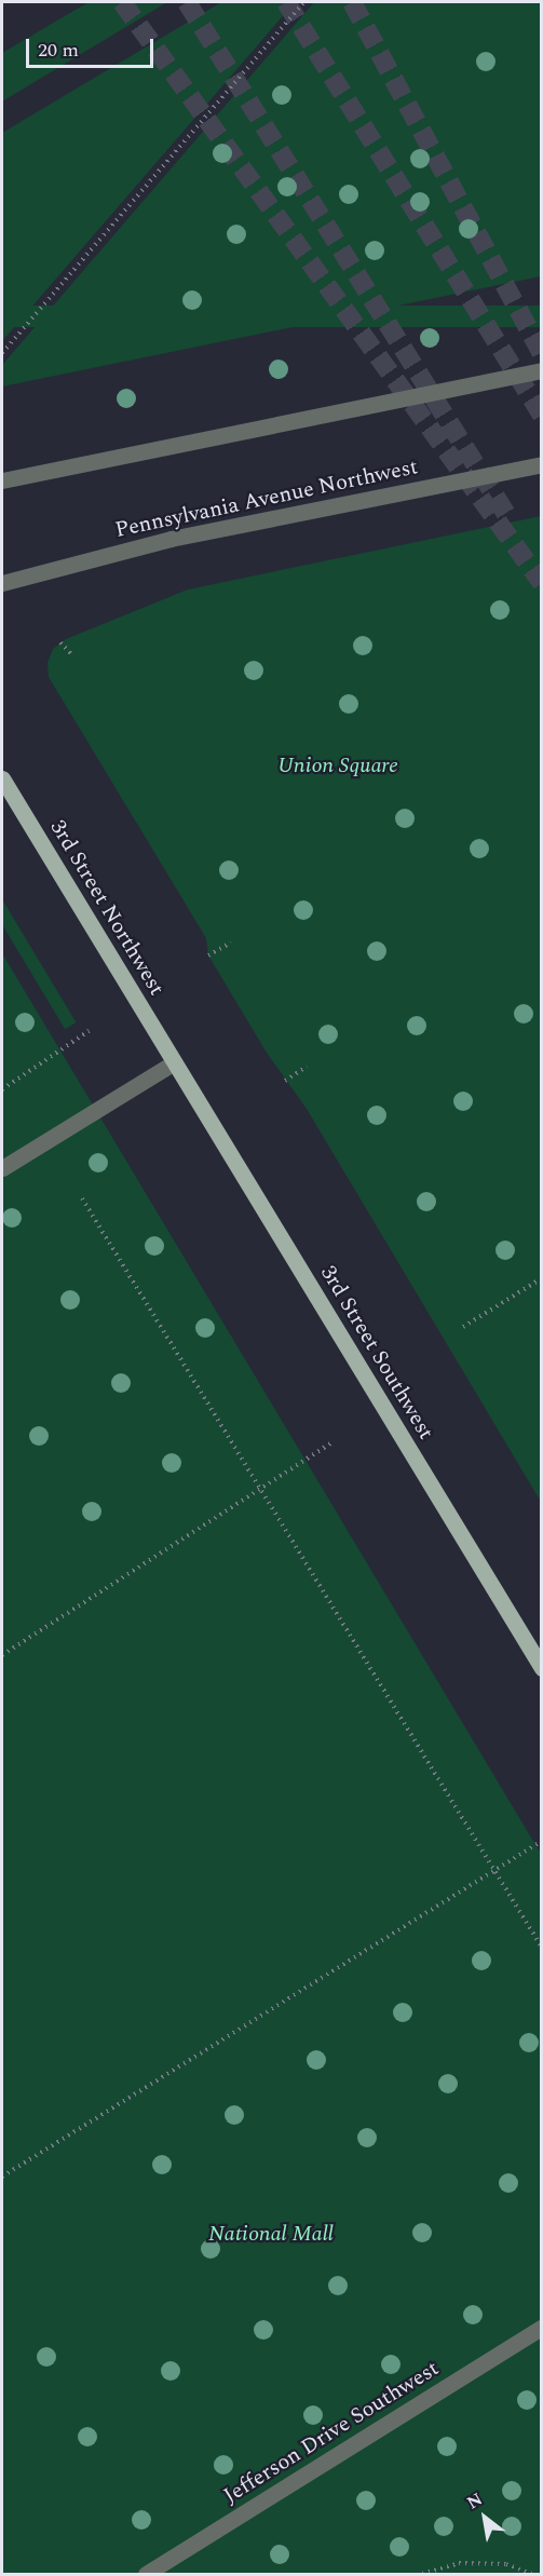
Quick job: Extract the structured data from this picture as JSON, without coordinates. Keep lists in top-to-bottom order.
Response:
{
  "streets": {
    "main road": ["3rd Street Northwest", "3rd Street Southwest"],
    "street": ["Pennsylvania Avenue Northwest", "Jefferson Drive Southwest"]
  },
  "crossings": [
    ["3rd Street Northwest", "3rd Street Southwest"]
  ],
  "parks": ["Union Square", "National Mall"],
  "scale_bar": "20 m",
  "north": "top left"
}
